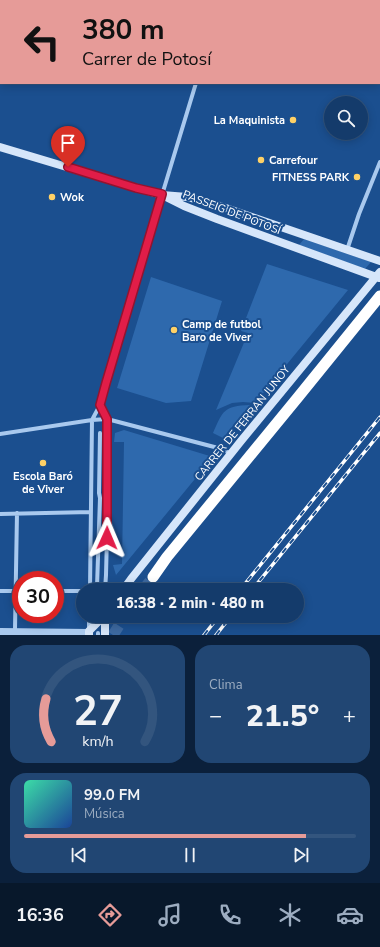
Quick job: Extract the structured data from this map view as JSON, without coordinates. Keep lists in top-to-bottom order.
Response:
{
  "streets": {
    "street": ["PASSEIG DE POTOSÍ", "CARRER DE FERRAN JUNOY"]
  },
  "crossings": [
    ["PASSEIG DE POTOSÍ", "CARRER DE FERRAN JUNOY"]
  ],
  "places": [
    "La Maquinista",
    "Carrefour",
    "FITNESS PARK",
    "Wok",
    "Camp de futbol Baro de Viver",
    "Escola Baró de Viver"
  ],
  "page": {
    "turn": ["380 m", "Carrer de Potosí"],
    "limit": "30",
    "trip": "16:38 · 2 min · 480 m",
    "tile": "Clima",
    "heat": ["−", "21.5°", "+"],
    "song": ["99.0 FM", "Música"],
    "tabs": "16:36",
    "gauge": ["27", "km/h"]
  }
}
